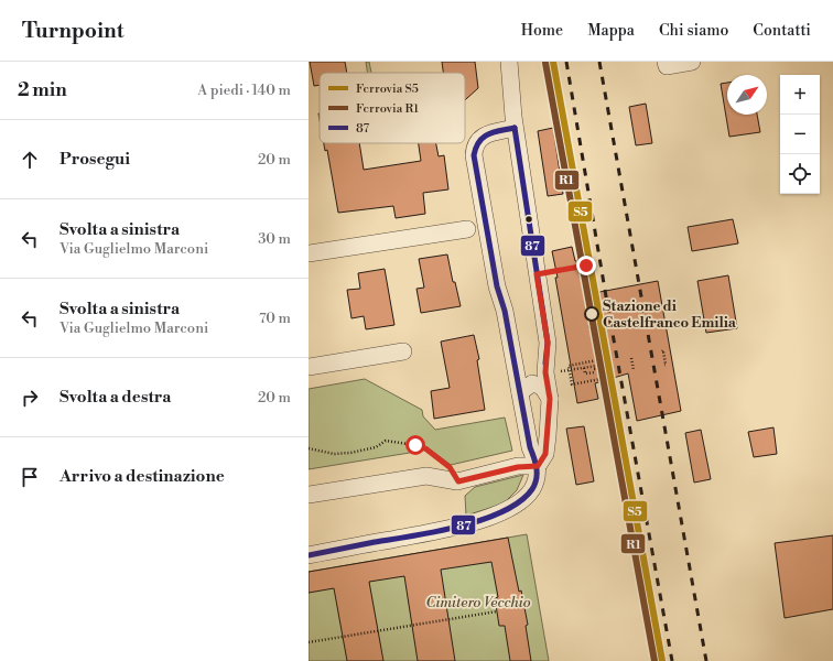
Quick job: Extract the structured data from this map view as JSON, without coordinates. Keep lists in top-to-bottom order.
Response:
{
  "parks": ["Cimitero Vecchio"],
  "places": ["Stazione di Castelfranco Emilia"],
  "lines": ["rail line S5", "rail line R1", "transit line 87"],
  "legend": ["Ferrovia S5", "Ferrovia R1", "87"],
  "north": "top right",
  "page": {
    "header": "Turnpoint",
    "nav": [
      "Home",
      "Mappa",
      "Chi siamo",
      "Contatti"
    ],
    "heading": ["2 min", "A piedi · 140 m"],
    "map_buttons": ["+", "−"],
    "list": [
      ["Prosegui", "20 m"],
      ["Svolta a sinistra", "Via Guglielmo Marconi", "30 m"],
      ["Svolta a sinistra", "Via Guglielmo Marconi", "70 m"],
      ["Svolta a destra", "20 m"],
      "Arrivo a destinazione"
    ]
  }
}
